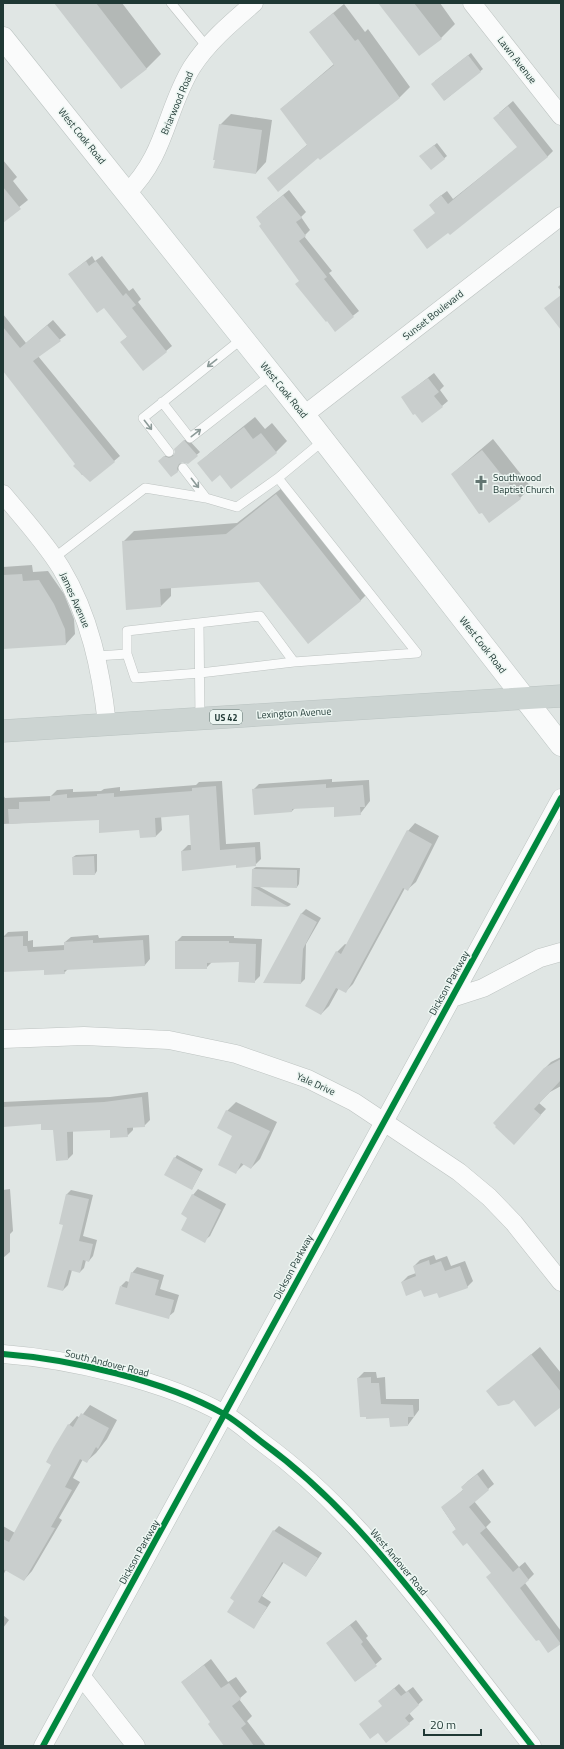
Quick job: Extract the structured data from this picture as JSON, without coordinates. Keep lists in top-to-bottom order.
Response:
{
  "streets": {
    "main road": ["West Cook Road", "Lexington Avenue", "US 42"],
    "street": [
      "Lawn Avenue",
      "Briarwood Road",
      "Sunset Boulevard",
      "James Avenue",
      "Dickson Parkway",
      "Yale Drive",
      "South Andover Road",
      "West Andover Road"
    ]
  },
  "crossings": [
    ["Briarwood Road", "West Cook Road"],
    ["West Cook Road", "Sunset Boulevard"],
    ["West Cook Road", "Lexington Avenue"],
    ["James Avenue", "Lexington Avenue"],
    ["Dickson Parkway", "Yale Drive"],
    ["Dickson Parkway", "South Andover Road"],
    ["Dickson Parkway", "West Andover Road"],
    ["South Andover Road", "West Andover Road"]
  ],
  "places": {
    "church": ["Southwood Baptist Church"]
  },
  "scale_bar": "20 m"
}
